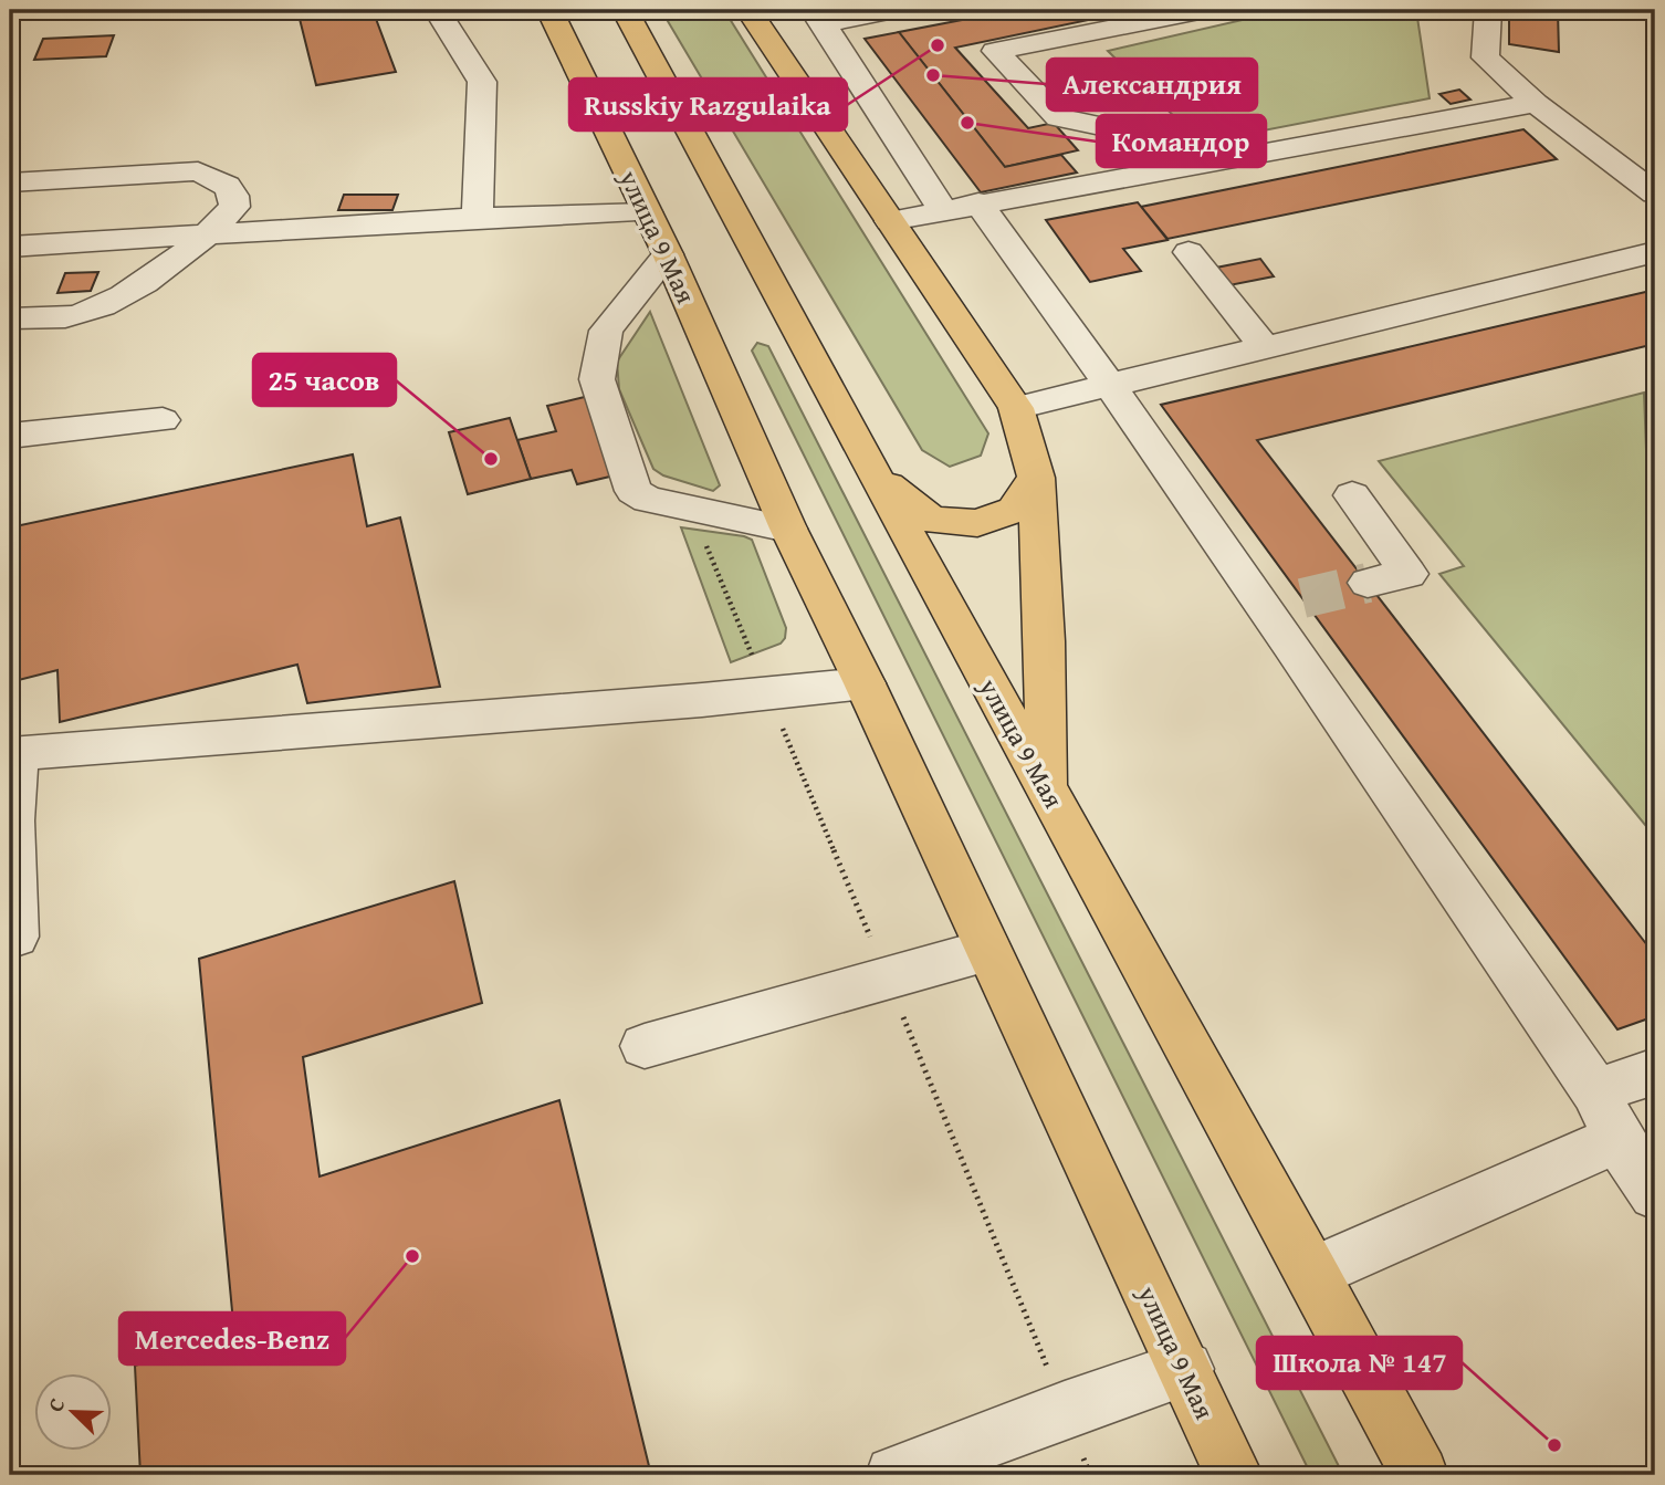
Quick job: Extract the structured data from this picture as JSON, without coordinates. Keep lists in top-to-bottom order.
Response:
{
  "streets": {
    "main road": ["улица 9 Мая"]
  },
  "places": [
    "Russkiy Razgulaika",
    "Александрия",
    "Командор",
    "25 часов",
    "Mercedes-Benz",
    "Школа № 147"
  ],
  "north": "top left"
}
